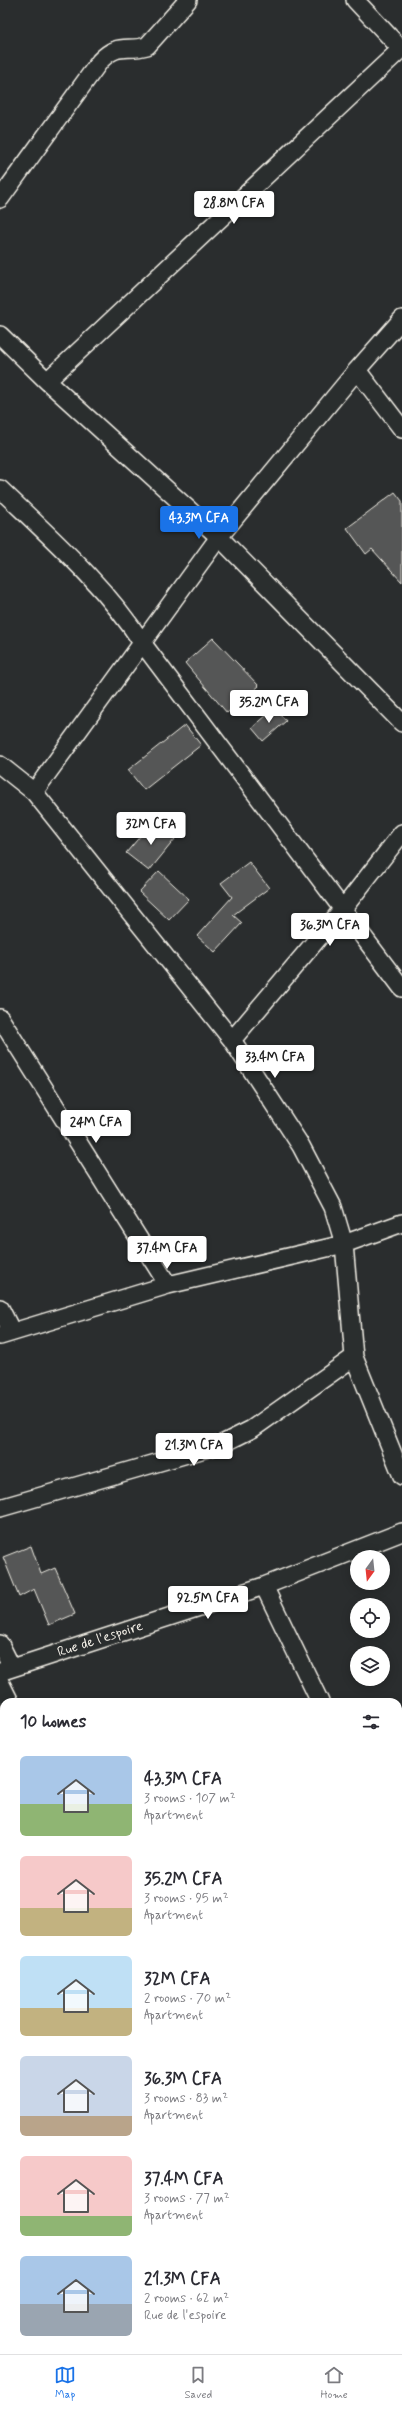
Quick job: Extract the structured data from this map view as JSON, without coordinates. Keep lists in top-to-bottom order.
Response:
{
  "streets": {
    "street": ["Rue de l'espoire"]
  },
  "north": "bottom",
  "page": {
    "price": [
      "28.8M CFA",
      "43.3M CFA",
      "35.2M CFA",
      "32M CFA",
      "36.3M CFA",
      "33.4M CFA",
      "24M CFA",
      "37.4M CFA",
      "21.3M CFA",
      "92.5M CFA"
    ],
    "heading": "10 homes",
    "list": [
      {
        "name": "43.3M CFA",
        "note": "3 rooms · 107 m² · Apartment"
      },
      {
        "name": "35.2M CFA",
        "note": "3 rooms · 95 m² · Apartment"
      },
      {
        "name": "32M CFA",
        "note": "2 rooms · 70 m² · Apartment"
      },
      {
        "name": "36.3M CFA",
        "note": "3 rooms · 83 m² · Apartment"
      },
      {
        "name": "37.4M CFA",
        "note": "3 rooms · 77 m² · Apartment"
      },
      {
        "name": "21.3M CFA",
        "note": "2 rooms · 62 m² · Rue de l'espoire"
      }
    ],
    "tabs": ["Map", "Saved", "Home"]
  }
}
